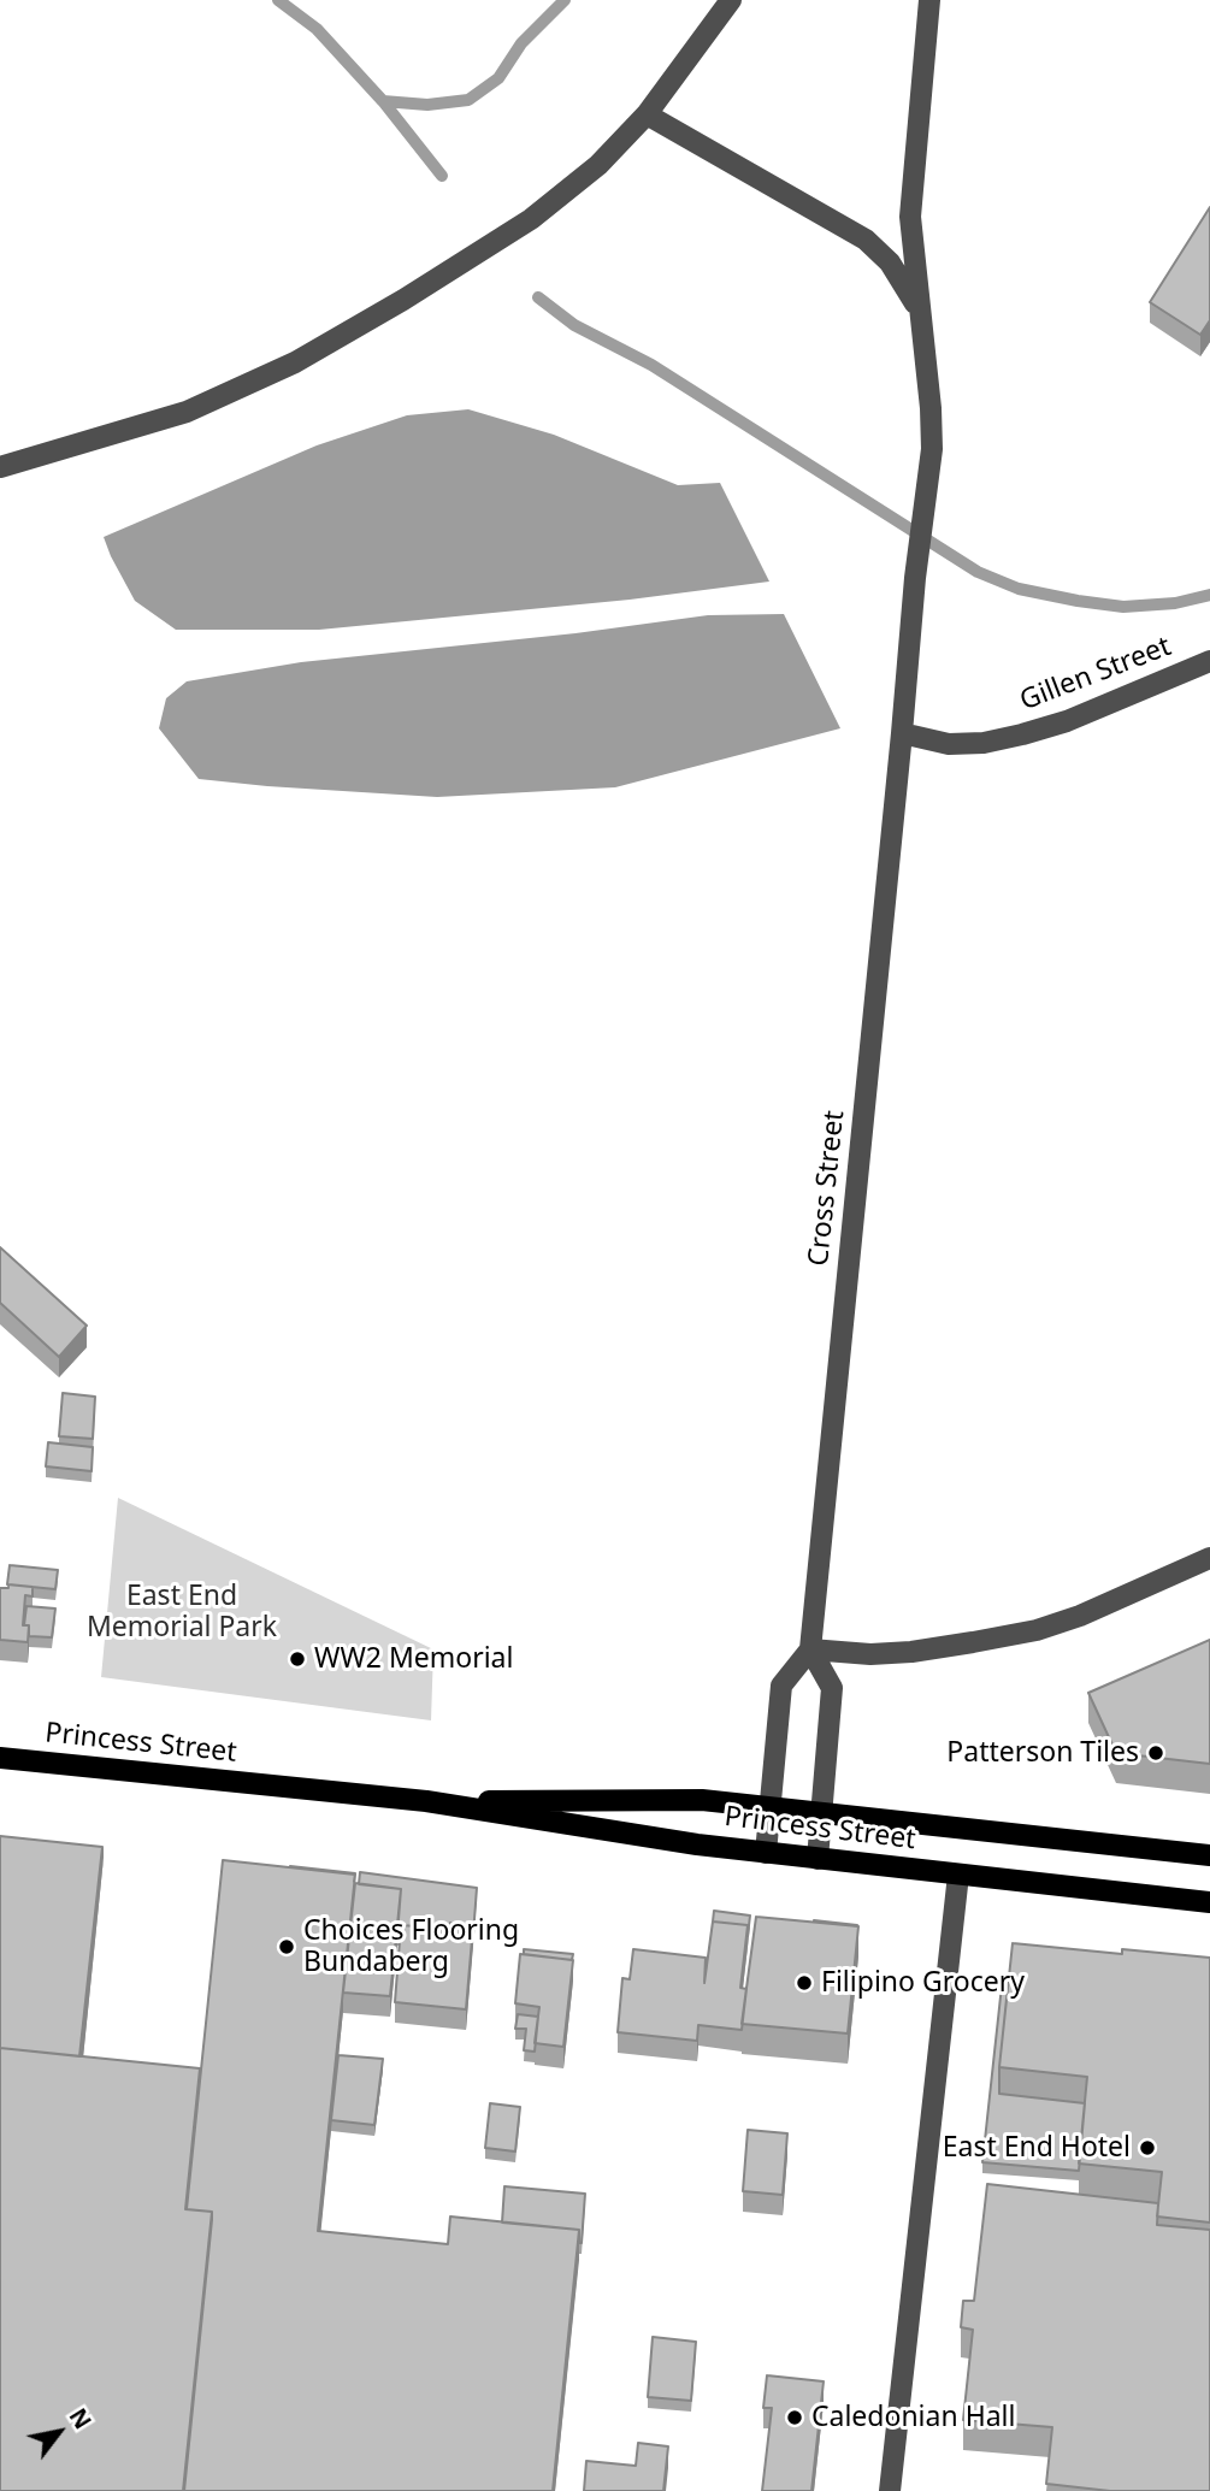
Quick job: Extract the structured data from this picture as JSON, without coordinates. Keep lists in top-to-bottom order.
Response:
{
  "streets": {
    "main road": ["Princess Street"],
    "street": ["Gillen Street", "Cross Street"]
  },
  "crossings": [
    ["Gillen Street", "Cross Street"]
  ],
  "parks": ["East End Memorial Park"],
  "places": [
    "WW2 Memorial",
    "Patterson Tiles",
    "Choices Flooring Bundaberg",
    "Filipino Grocery",
    "East End Hotel",
    "Caledonian Hall"
  ],
  "north": "top right"
}
